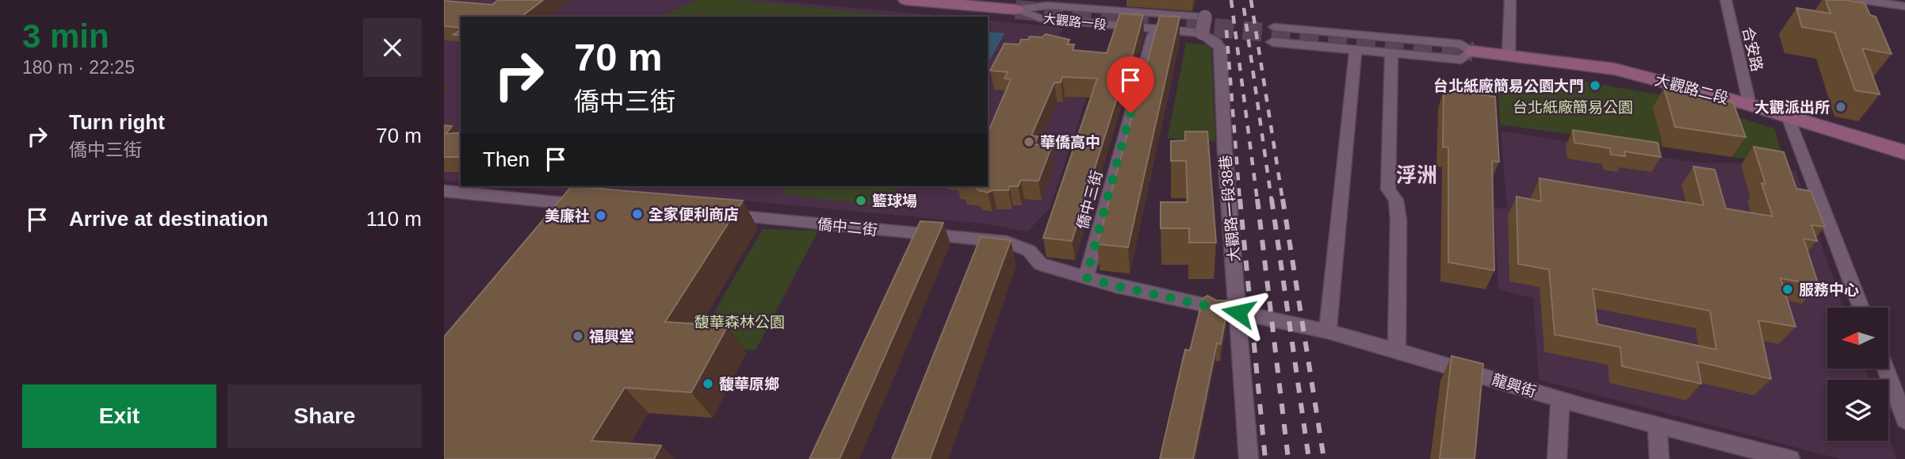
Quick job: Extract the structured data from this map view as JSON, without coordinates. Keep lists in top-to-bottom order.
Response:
{
  "streets": {
    "main road": ["大觀路一段", "大觀路二段"],
    "street": [
      "合安路",
      "僑中三街",
      "大觀路一段38巷",
      "僑中二街",
      "龍興街"
    ]
  },
  "crossings": [
    ["大觀路一段", "大觀路一段38巷"],
    ["合安路", "大觀路二段"],
    ["僑中三街", "僑中二街"],
    ["大觀路一段38巷", "僑中二街"],
    ["大觀路一段38巷", "龍興街"],
    ["僑中二街", "龍興街"]
  ],
  "districts": ["浮洲"],
  "parks": ["台北紙廠簡易公園", "馥華森林公園"],
  "places": [
    "台北紙廠簡易公園大門",
    "大觀派出所",
    "華僑高中",
    "籃球場",
    "全家便利商店",
    "美廉社",
    "服務中心",
    "福興堂",
    "馥華原鄉"
  ],
  "north": "left",
  "page": {
    "heading": ["3 min", "180 m · 22:25"],
    "turn": ["70 m", "僑中三街"],
    "list": [
      {
        "name": "Turn right",
        "note": "僑中三街",
        "value": "70 m"
      },
      {
        "name": "Arrive at destination",
        "value": "110 m"
      }
    ],
    "then": "Then",
    "buttons": ["Exit", "Share"]
  }
}
